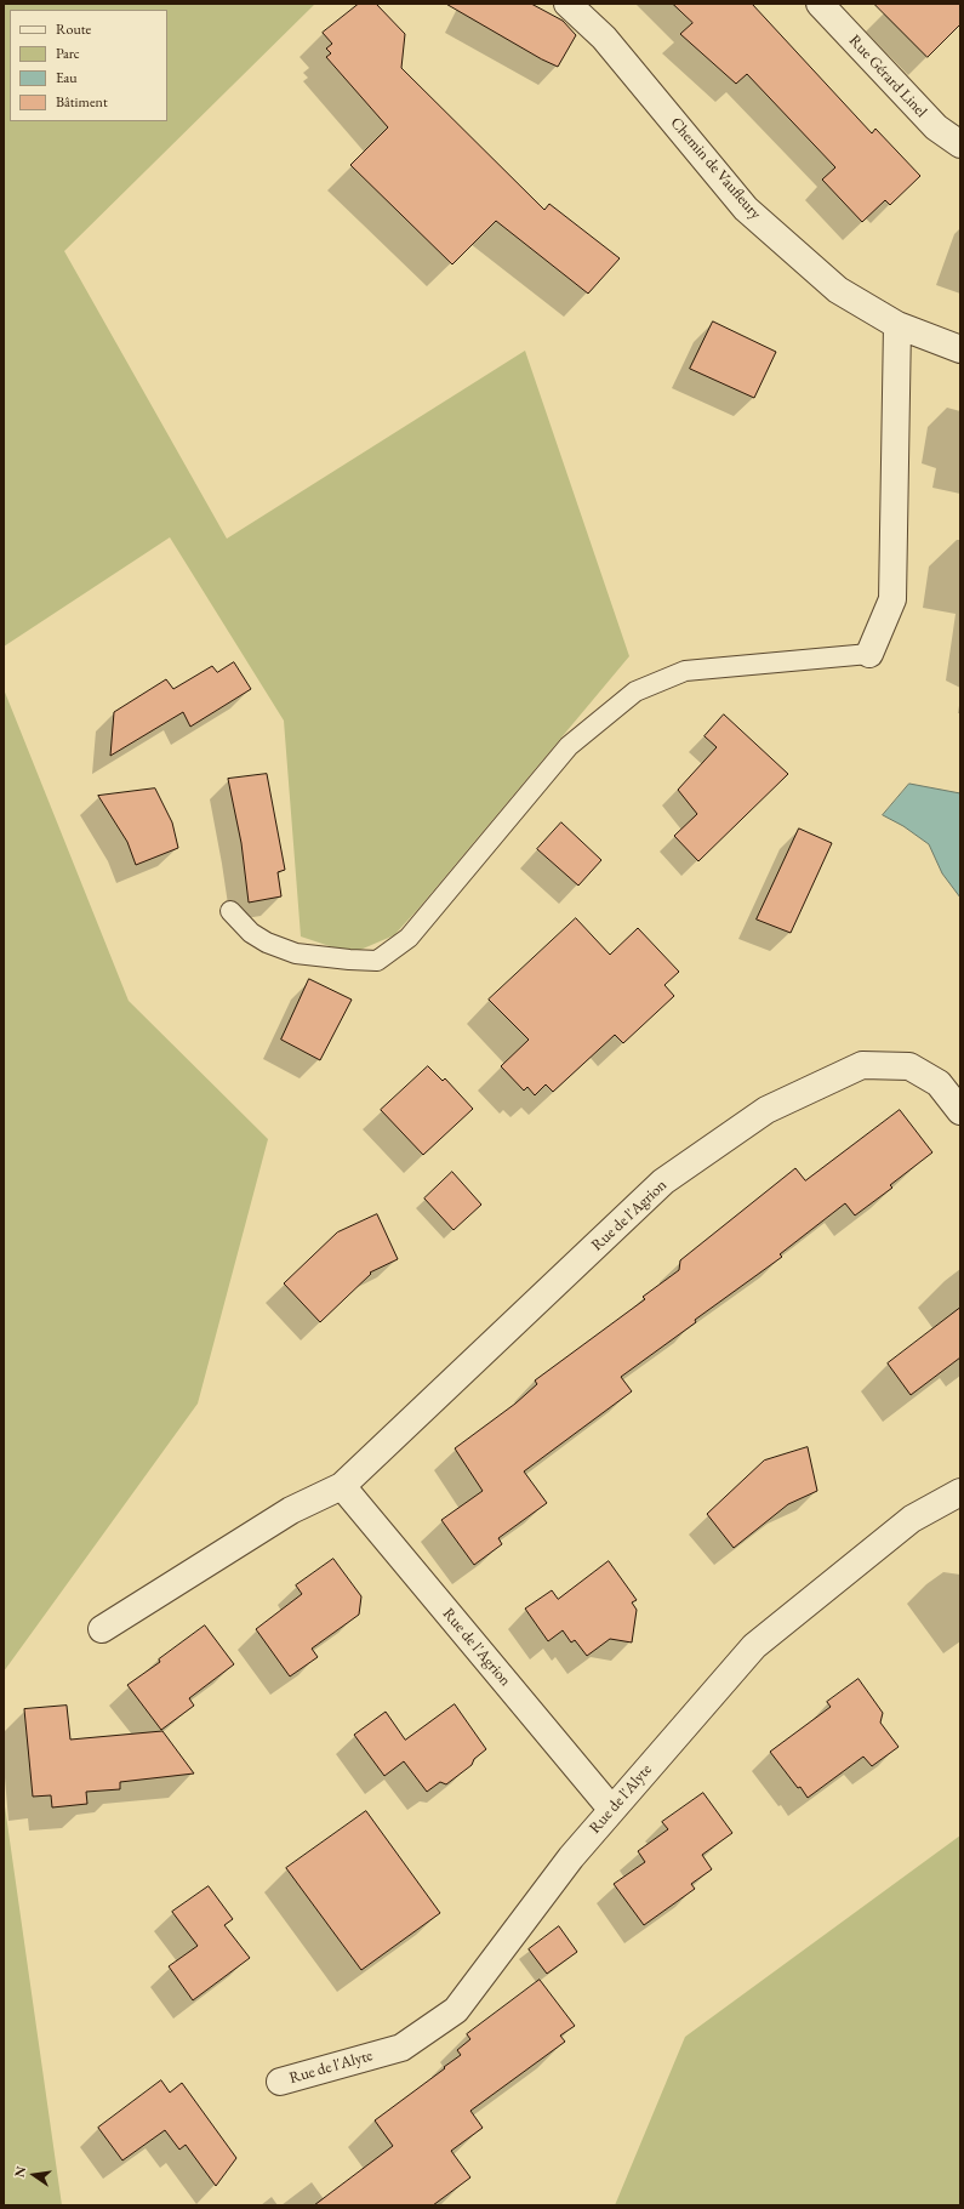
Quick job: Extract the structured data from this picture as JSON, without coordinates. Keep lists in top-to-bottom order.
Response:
{
  "streets": {
    "street": [
      "Rue Gérard Linel",
      "Chemin de Vaufleury",
      "Rue de l'Agrion",
      "Rue de l'Alyte"
    ]
  },
  "crossings": [
    ["Rue de l'Agrion", "Rue de l'Alyte"]
  ],
  "legend": [
    "Route",
    "Parc",
    "Eau",
    "Bâtiment"
  ],
  "north": "left"
}
